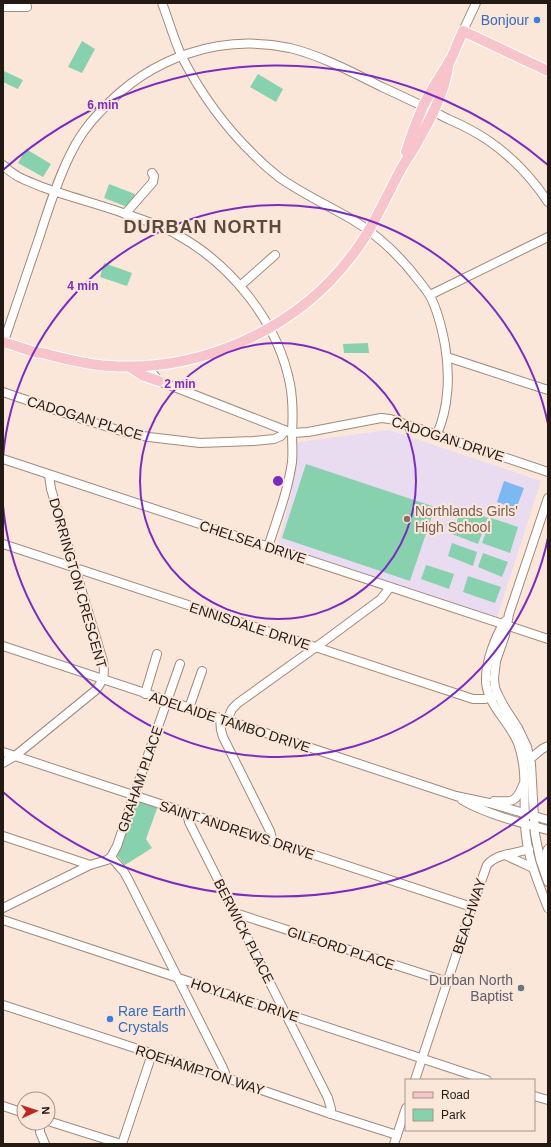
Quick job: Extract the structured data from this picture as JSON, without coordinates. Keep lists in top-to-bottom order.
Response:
{
  "streets": {
    "street": [
      "CADOGAN PLACE",
      "CADOGAN DRIVE",
      "CHELSEA DRIVE",
      "DORRINGTON CRESCENT",
      "ENNISDALE DRIVE",
      "ADELAIDE TAMBO DRIVE",
      "GRAHAM PLACE",
      "SAINT ANDREWS DRIVE",
      "BEACHWAY",
      "BERWICK PLACE",
      "GILFORD PLACE",
      "HOYLAKE DRIVE",
      "ROEHAMPTON WAY"
    ]
  },
  "crossings": [
    ["CADOGAN PLACE", "CADOGAN DRIVE"],
    ["CHELSEA DRIVE", "DORRINGTON CRESCENT"],
    ["DORRINGTON CRESCENT", "ENNISDALE DRIVE"],
    ["DORRINGTON CRESCENT", "ADELAIDE TAMBO DRIVE"],
    ["DORRINGTON CRESCENT", "SAINT ANDREWS DRIVE"],
    ["ADELAIDE TAMBO DRIVE", "GRAHAM PLACE"],
    ["GRAHAM PLACE", "SAINT ANDREWS DRIVE"],
    ["SAINT ANDREWS DRIVE", "BEACHWAY"],
    ["SAINT ANDREWS DRIVE", "BERWICK PLACE"],
    ["BEACHWAY", "GILFORD PLACE"],
    ["BEACHWAY", "HOYLAKE DRIVE"],
    ["BERWICK PLACE", "GILFORD PLACE"],
    ["BERWICK PLACE", "HOYLAKE DRIVE"],
    ["BERWICK PLACE", "ROEHAMPTON WAY"]
  ],
  "districts": ["DURBAN NORTH"],
  "places": [
    "Bonjour",
    "Northlands Girls' High School",
    "Durban North Baptist",
    "Rare Earth Crystals"
  ],
  "legend": ["Road", "Park"],
  "north": "right",
  "rings": ["6 min", "4 min", "2 min"]
}
